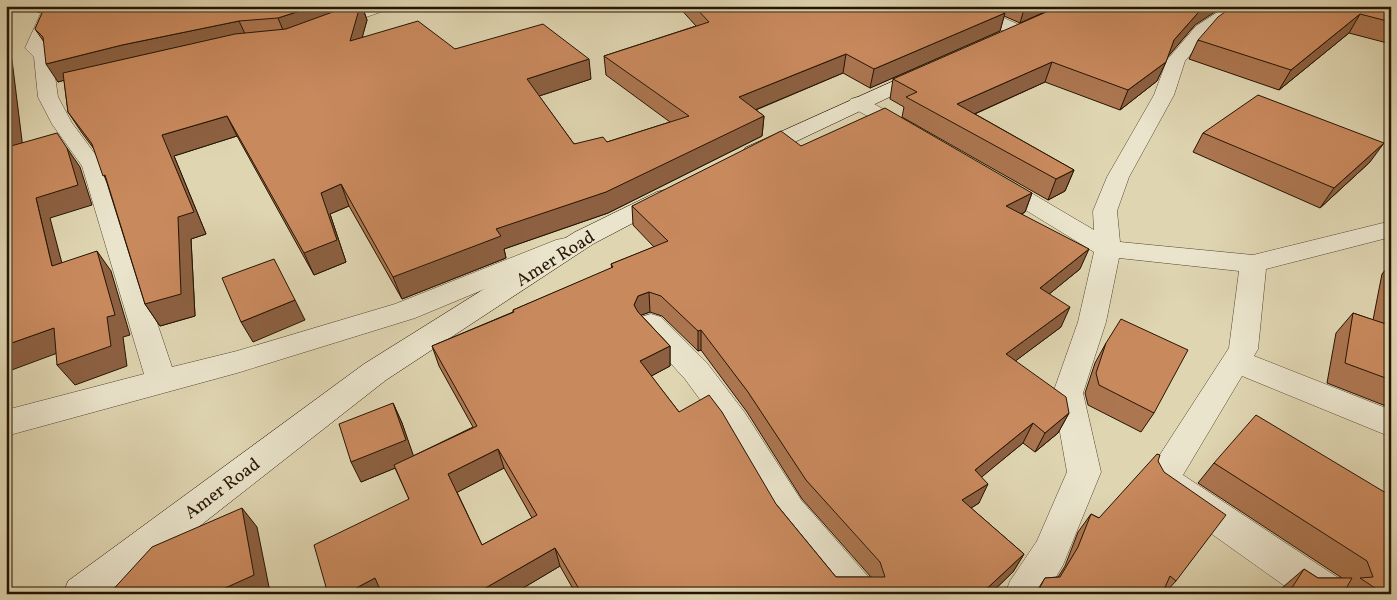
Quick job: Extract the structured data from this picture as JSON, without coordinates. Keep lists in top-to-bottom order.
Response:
{
  "streets": {
    "street": ["Amer Road"]
  }
}
